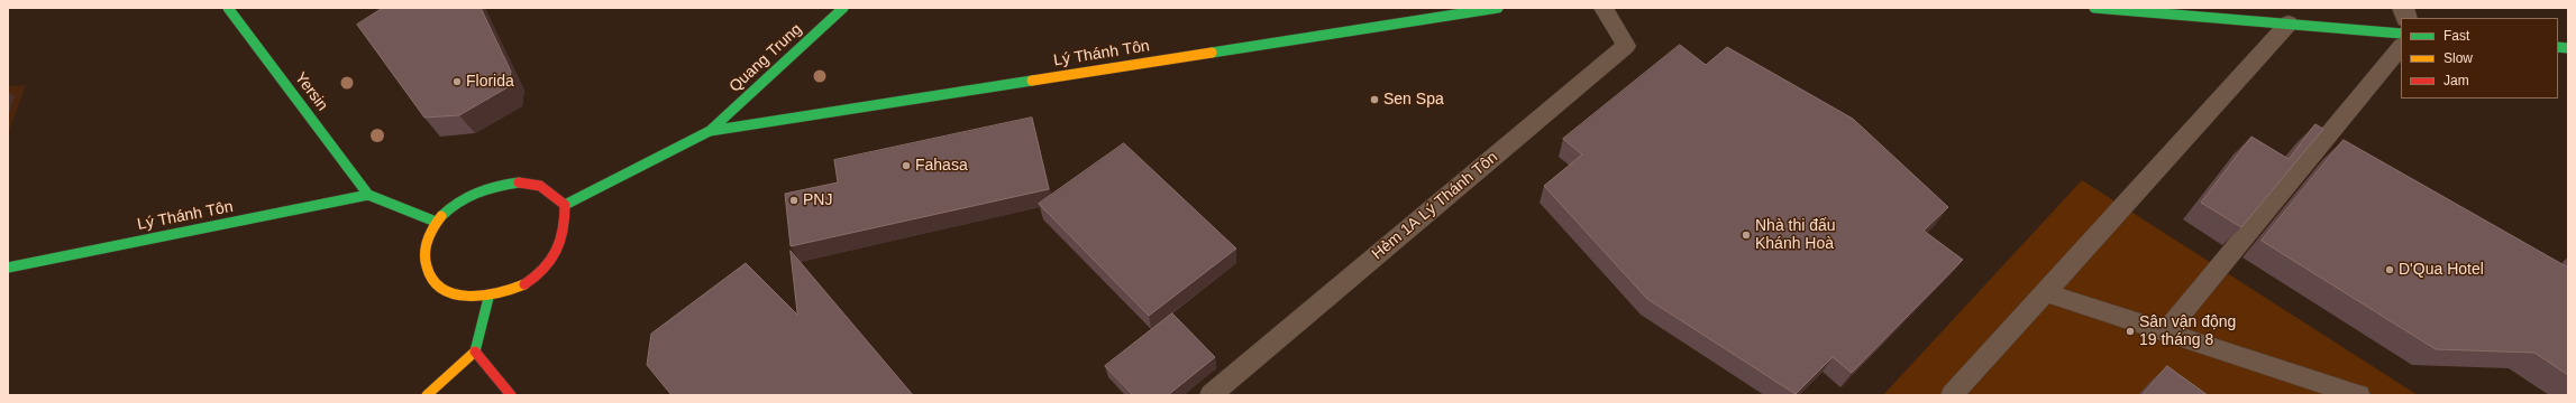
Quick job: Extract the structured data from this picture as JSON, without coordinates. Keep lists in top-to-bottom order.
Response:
{
  "streets": {
    "street": ["Lý Thánh Tôn", "Quang Trung", "Yersin"],
    "lane": ["Hẻm 1A Lý Thánh Tôn"]
  },
  "crossings": [
    ["Lý Thánh Tôn", "Quang Trung"],
    ["Lý Thánh Tôn", "Yersin"]
  ],
  "places": [
    "Florida",
    "Sen Spa",
    "Fahasa",
    "PNJ",
    "Nhà thi đấu Khánh Hoà",
    "D'Qua Hotel",
    "Sân vận động 19 tháng 8"
  ],
  "legend": ["Fast", "Slow", "Jam"]
}
